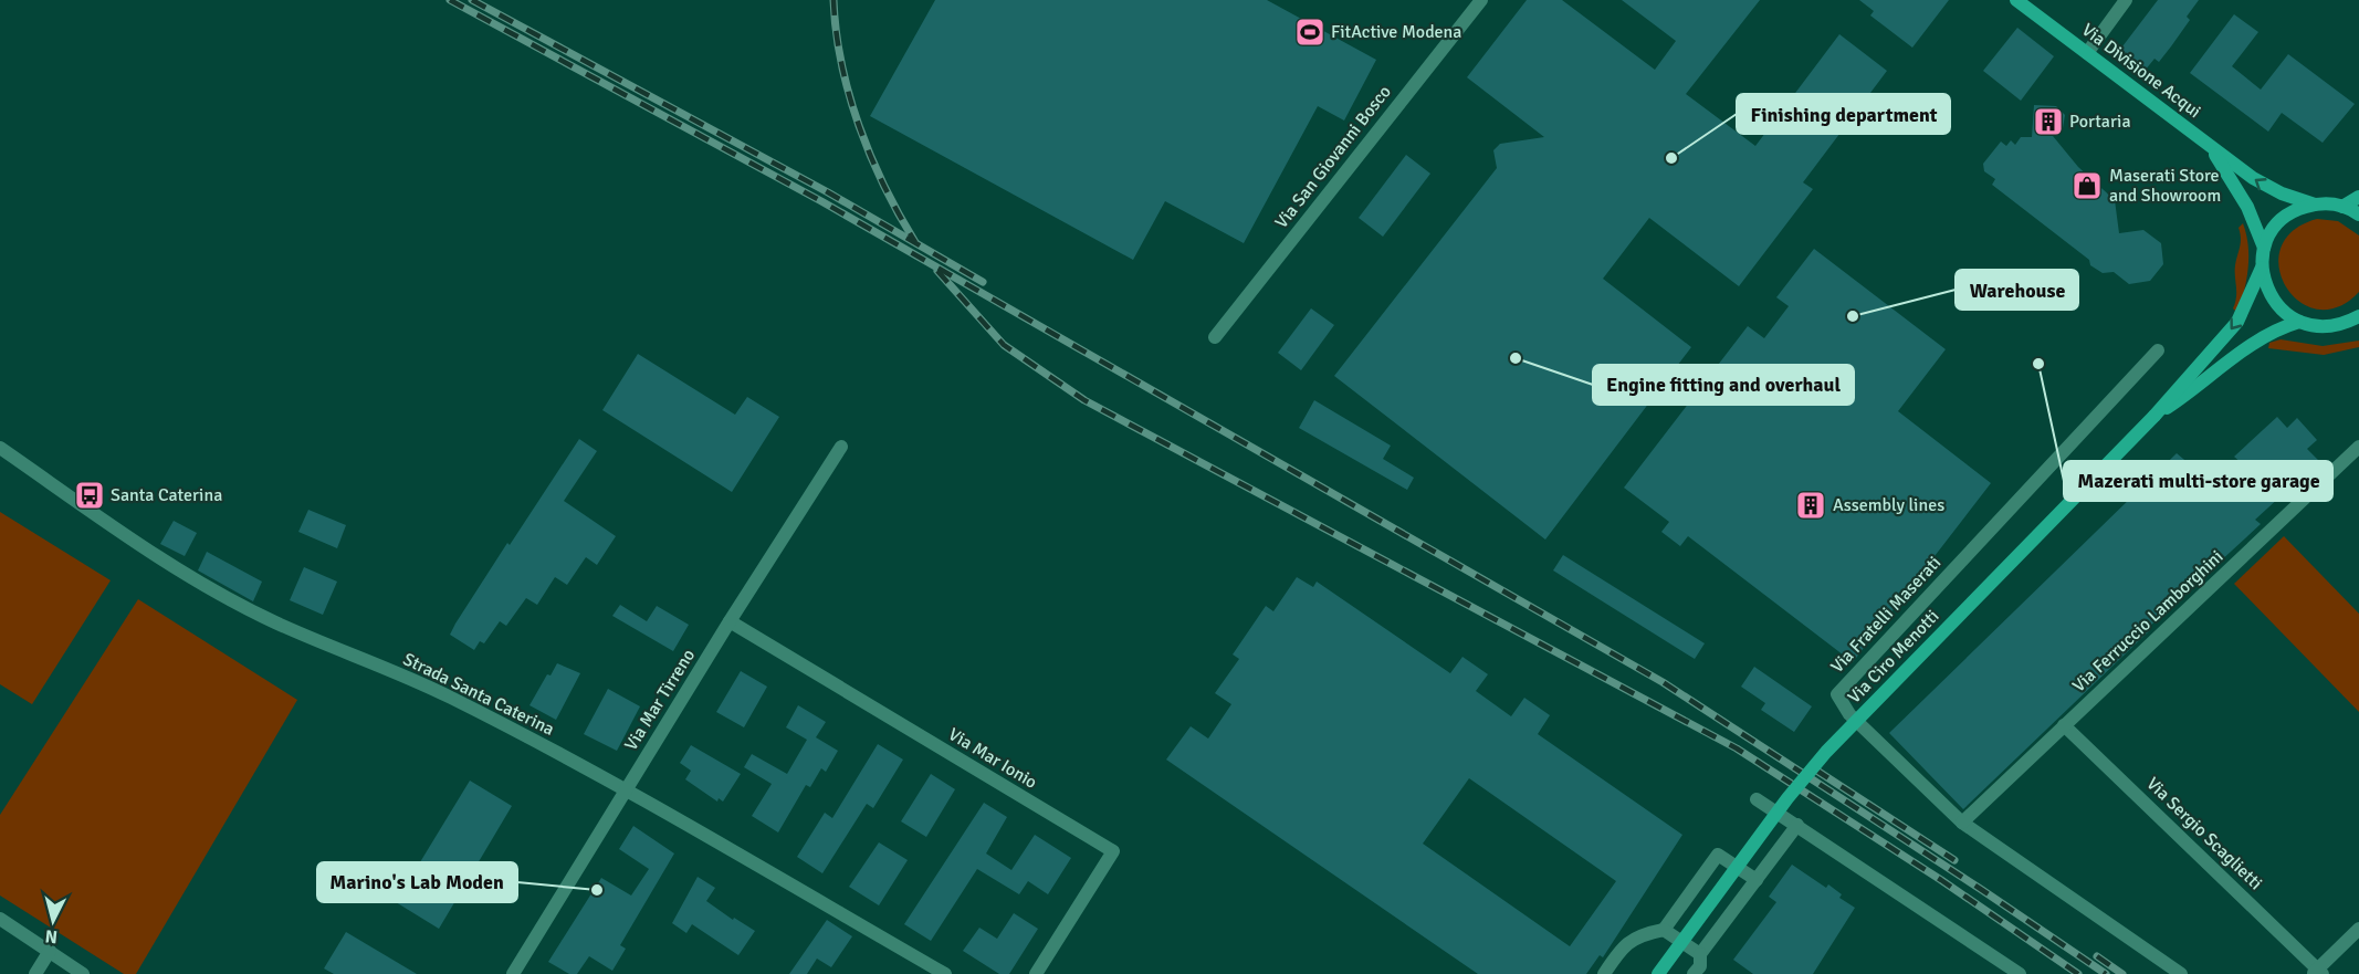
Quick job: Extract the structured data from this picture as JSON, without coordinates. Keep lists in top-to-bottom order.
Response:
{
  "streets": {
    "main road": ["Via Divisione Acqui", "Via Ciro Menotti"],
    "street": [
      "Via San Giovanni Bosco",
      "Via Fratelli Maserati",
      "Via Ferruccio Lamborghini",
      "Strada Santa Caterina",
      "Via Mar Tirreno",
      "Via Mar Ionio",
      "Via Sergio Scaglietti"
    ]
  },
  "crossings": [
    ["Via Fratelli Maserati", "Via Ferruccio Lamborghini"],
    ["Via Ferruccio Lamborghini", "Via Sergio Scaglietti"],
    ["Strada Santa Caterina", "Via Mar Tirreno"],
    ["Via Mar Tirreno", "Via Mar Ionio"]
  ],
  "places": {
    "sports": ["FitActive Modena"],
    "building": ["Portaria", "Assembly lines"],
    "other": [
      "Finishing department",
      "Warehouse",
      "Engine fitting and overhaul",
      "Mazerati multi-store garage",
      "Marino's Lab Moden"
    ],
    "shop": ["Maserati Store and Showroom"],
    "bus stop": ["Santa Caterina"]
  },
  "north": "bottom"
}
